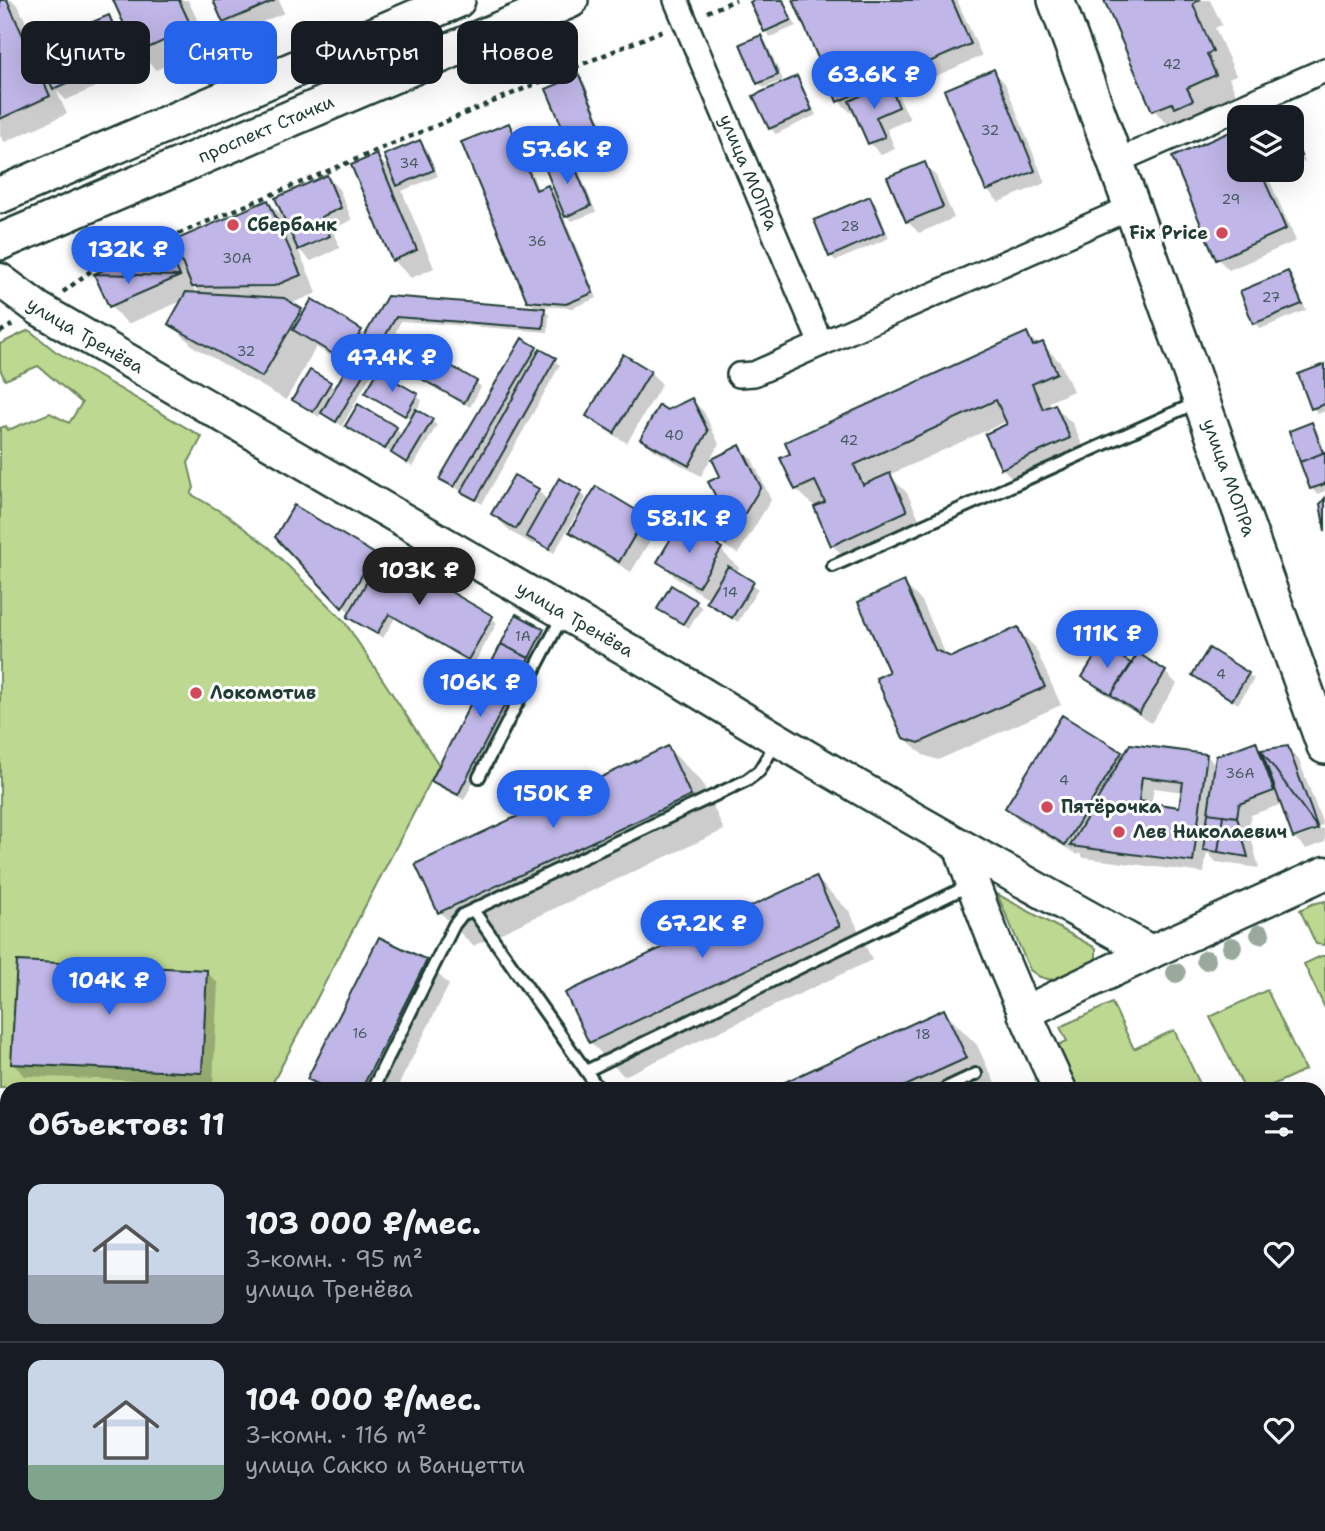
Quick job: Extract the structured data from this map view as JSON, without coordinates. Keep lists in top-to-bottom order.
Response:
{
  "streets": {
    "main road": ["проспект Стачки", "улица МОПРа"],
    "street": ["улица Тренёва"]
  },
  "places": [
    "Сбербанк",
    "Fix Price",
    "Локомотив",
    "Пятёрочка",
    "Лев Николаевич"
  ],
  "house_numbers": [
    "42",
    "32",
    "34",
    "29",
    "28",
    "36",
    "30А",
    "27",
    "32",
    "40",
    "42",
    "14",
    "1А",
    "4",
    "36А",
    "4",
    "16",
    "18"
  ],
  "page": {
    "chip": [
      "Купить",
      "Снять",
      "Фильтры",
      "Новое"
    ],
    "price": [
      "63.6K ₽",
      "57.6K ₽",
      "132K ₽",
      "47.4K ₽",
      "58.1K ₽",
      "103K ₽",
      "111K ₽",
      "106K ₽",
      "150K ₽",
      "67.2K ₽",
      "104K ₽"
    ],
    "heading": "Объектов: 11",
    "list": [
      {
        "name": "103 000 ₽/мес.",
        "note": "3-комн. · 95 m² · улица Тренёва"
      },
      {
        "name": "104 000 ₽/мес.",
        "note": "3-комн. · 116 m² · улица Сакко и Ванцетти"
      }
    ]
  }
}
